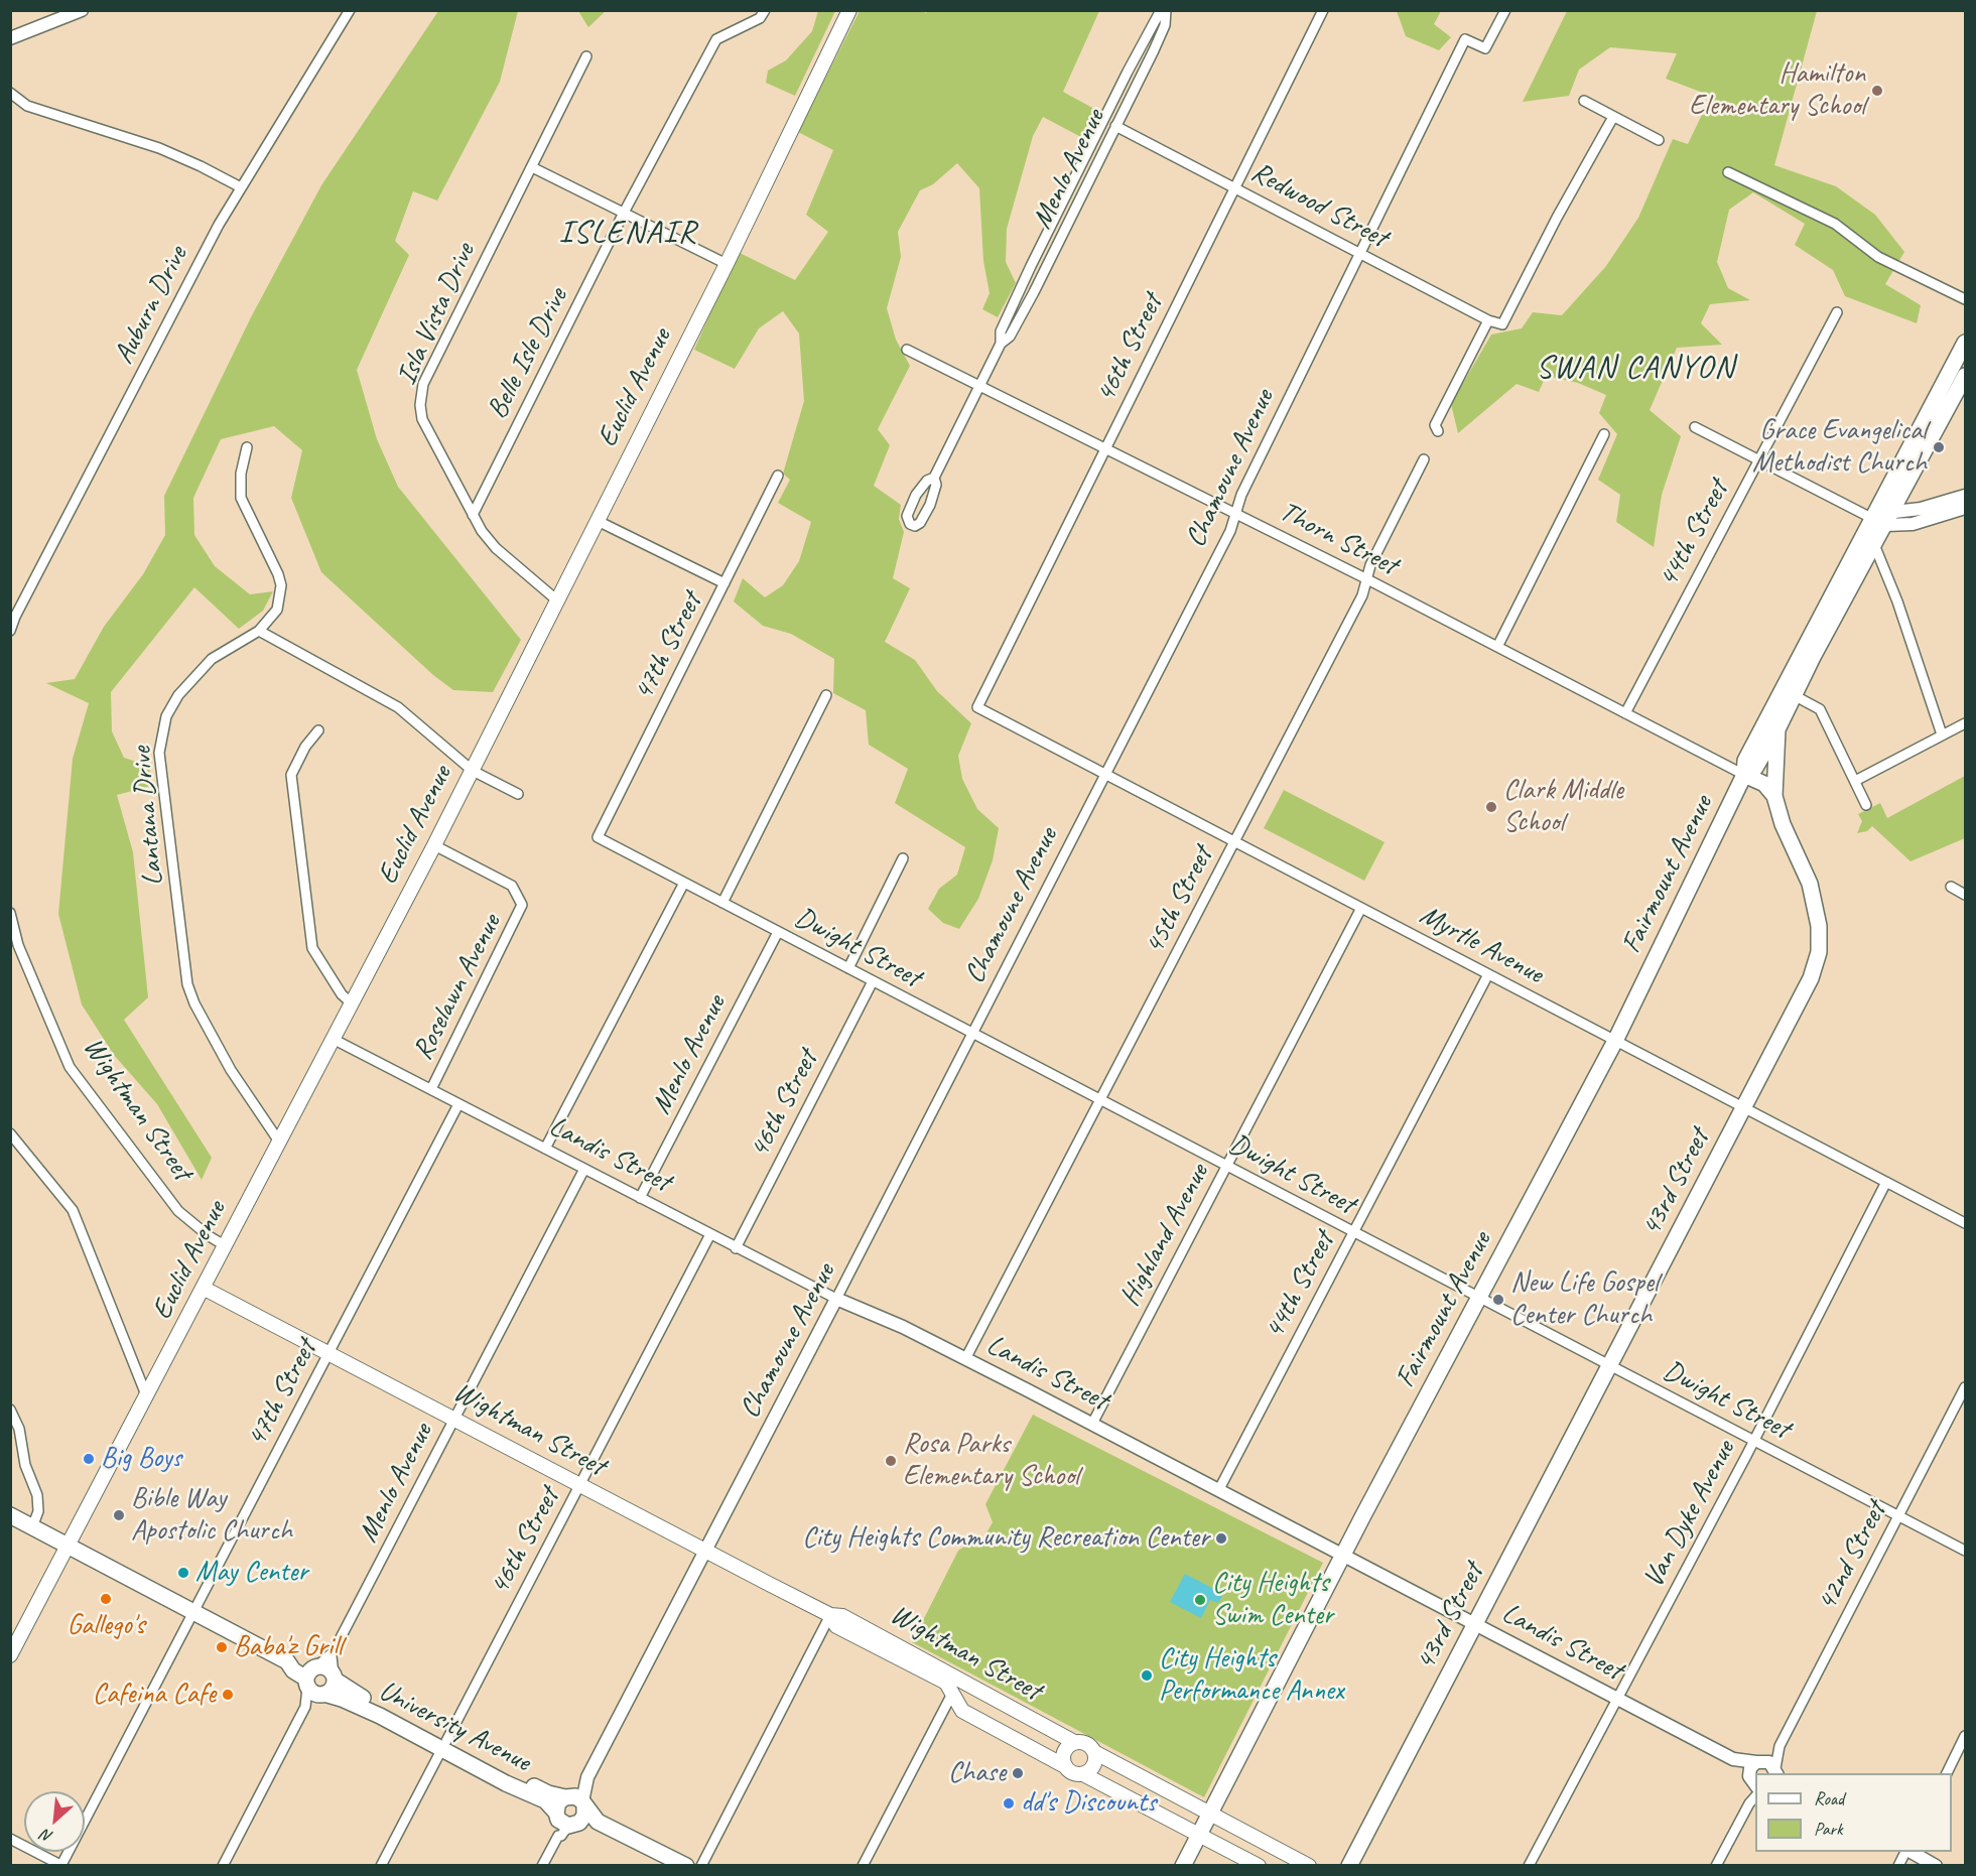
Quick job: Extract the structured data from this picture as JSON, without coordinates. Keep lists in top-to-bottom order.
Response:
{
  "streets": {
    "main road": [
      "Euclid Avenue",
      "Fairmount Avenue",
      "Wightman Street",
      "43rd Street",
      "University Avenue"
    ],
    "street": [
      "Menlo Avenue",
      "Redwood Street",
      "Auburn Drive",
      "Isla Vista Drive",
      "46th Street",
      "Belle Isle Drive",
      "Chamoune Avenue",
      "44th Street",
      "Thorn Street",
      "47th Street",
      "Lantana Drive",
      "45th Street",
      "Myrtle Avenue",
      "Dwight Street",
      "Roselawn Avenue",
      "Landis Street",
      "Highland Avenue",
      "Van Dyke Avenue",
      "42nd Street"
    ]
  },
  "crossings": [
    ["Menlo Avenue", "Redwood Street"],
    ["Menlo Avenue", "Thorn Street"],
    ["Menlo Avenue", "Dwight Street"],
    ["Menlo Avenue", "Wightman Street"],
    ["Menlo Avenue", "Landis Street"],
    ["Menlo Avenue", "University Avenue"],
    ["Redwood Street", "46th Street"],
    ["Redwood Street", "Chamoune Avenue"],
    ["Isla Vista Drive", "Belle Isle Drive"],
    ["Isla Vista Drive", "Euclid Avenue"],
    ["46th Street", "Thorn Street"],
    ["46th Street", "Myrtle Avenue"],
    ["46th Street", "Dwight Street"],
    ["46th Street", "Wightman Street"],
    ["46th Street", "Landis Street"],
    ["46th Street", "University Avenue"],
    ["Euclid Avenue", "Lantana Drive"],
    ["Euclid Avenue", "Roselawn Avenue"],
    ["Euclid Avenue", "Wightman Street"],
    ["Euclid Avenue", "Landis Street"],
    ["Euclid Avenue", "University Avenue"],
    ["Chamoune Avenue", "Thorn Street"],
    ["Chamoune Avenue", "Myrtle Avenue"],
    ["Chamoune Avenue", "Dwight Street"],
    ["Chamoune Avenue", "Wightman Street"],
    ["Chamoune Avenue", "Landis Street"],
    ["Chamoune Avenue", "University Avenue"],
    ["44th Street", "Thorn Street"],
    ["44th Street", "Myrtle Avenue"],
    ["44th Street", "Dwight Street"],
    ["44th Street", "Landis Street"],
    ["Thorn Street", "Fairmount Avenue"],
    ["Thorn Street", "45th Street"],
    ["47th Street", "Dwight Street"],
    ["47th Street", "Wightman Street"],
    ["47th Street", "Landis Street"],
    ["47th Street", "University Avenue"],
    ["Fairmount Avenue", "Myrtle Avenue"],
    ["Fairmount Avenue", "Dwight Street"],
    ["Fairmount Avenue", "Wightman Street"],
    ["Fairmount Avenue", "Landis Street"],
    ["Fairmount Avenue", "43rd Street"],
    ["45th Street", "Myrtle Avenue"],
    ["45th Street", "Dwight Street"],
    ["45th Street", "Landis Street"],
    ["Myrtle Avenue", "43rd Street"],
    ["Myrtle Avenue", "Highland Avenue"],
    ["Myrtle Avenue", "Van Dyke Avenue"],
    ["Dwight Street", "43rd Street"],
    ["Dwight Street", "Highland Avenue"],
    ["Dwight Street", "Van Dyke Avenue"],
    ["Dwight Street", "42nd Street"],
    ["Roselawn Avenue", "Landis Street"],
    ["Landis Street", "43rd Street"],
    ["Landis Street", "Highland Avenue"],
    ["Landis Street", "Van Dyke Avenue"],
    ["Landis Street", "42nd Street"]
  ],
  "districts": ["ISLENAIR", "SWAN CANYON"],
  "places": [
    "Hamilton Elementary School",
    "Grace Evangelical Methodist Church",
    "Clark Middle School",
    "New Life Gospel Center Church",
    "Big Boys",
    "Rosa Parks Elementary School",
    "Bible Way Apostolic Church",
    "City Heights Community Recreation Center",
    "May Center",
    "Gallego's",
    "City Heights Swim Center",
    "Baba'z Grill",
    "City Heights Performance Annex",
    "Cafeina Cafe",
    "Chase",
    "dd's Discounts"
  ],
  "legend": ["Road", "Park"],
  "north": "bottom left"
}
